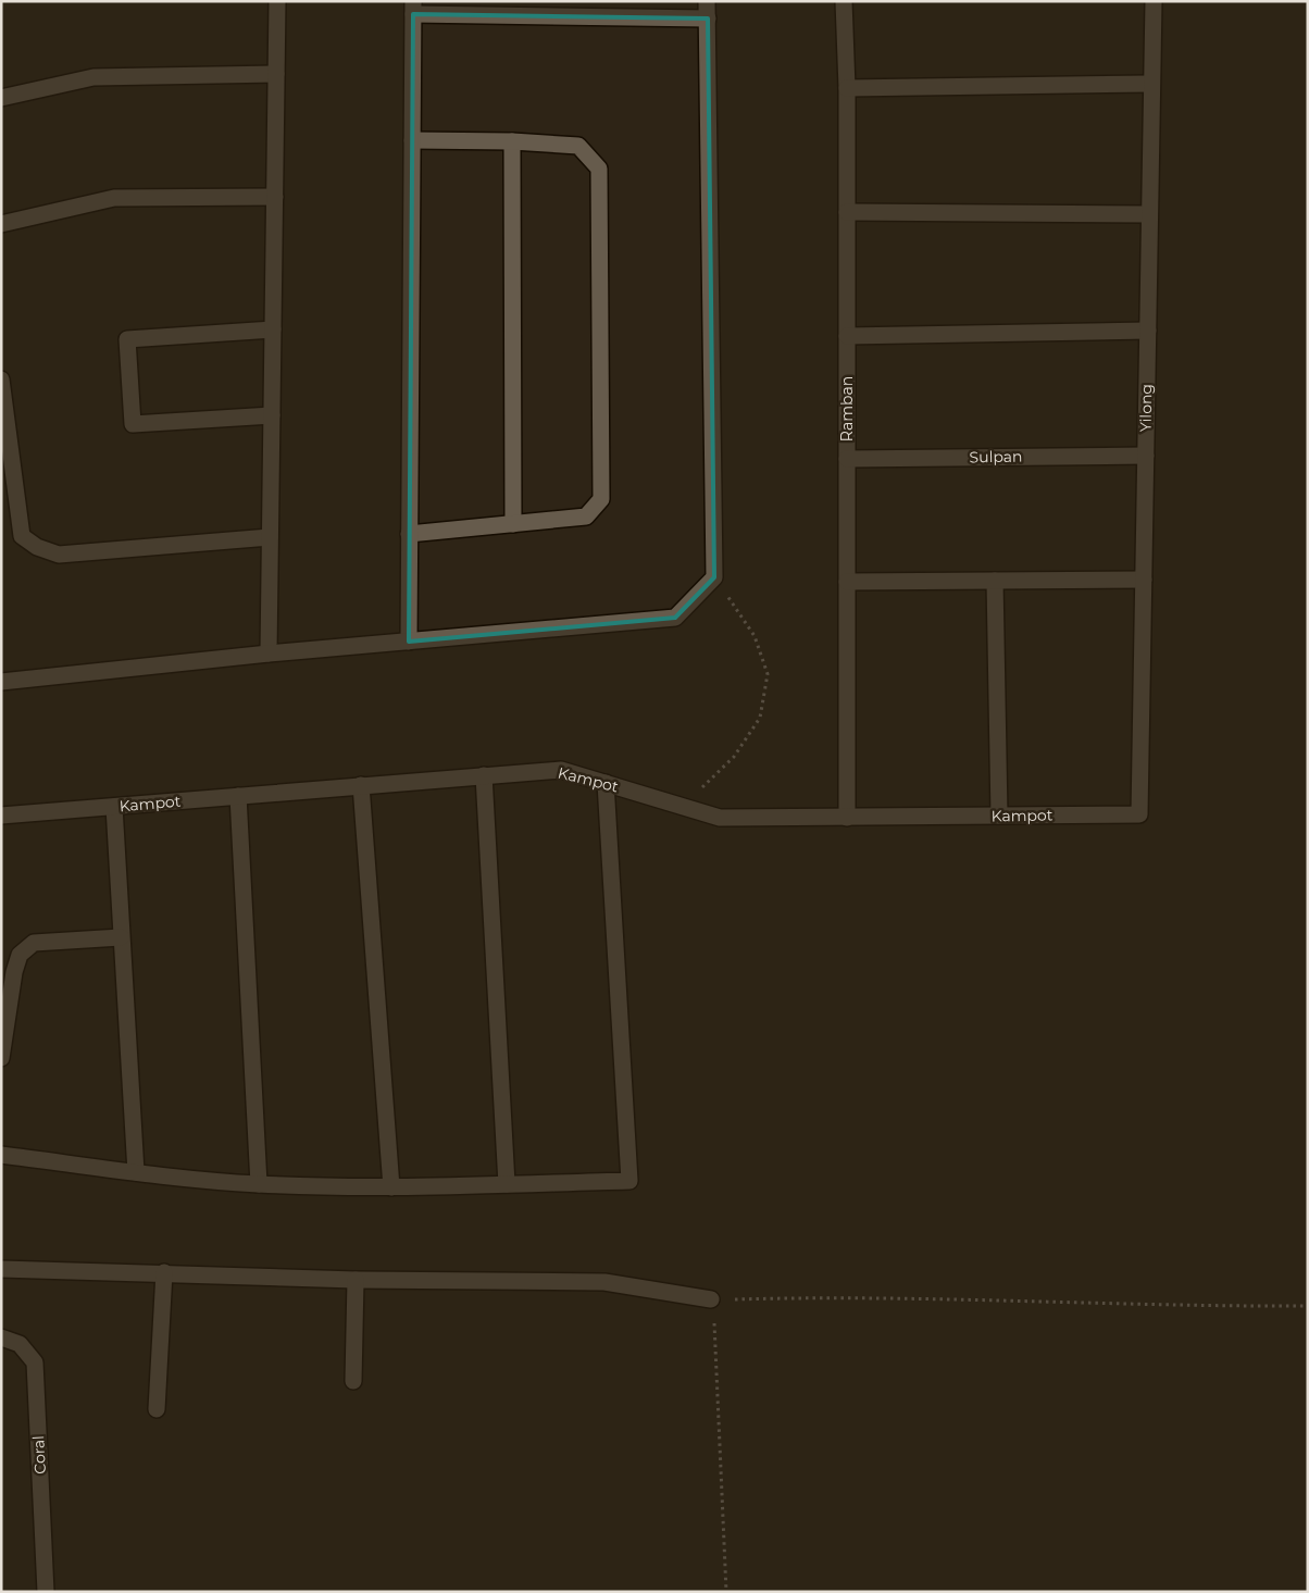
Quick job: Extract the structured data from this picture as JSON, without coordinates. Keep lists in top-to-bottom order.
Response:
{
  "streets": {
    "street": [
      "Yilong",
      "Ramban",
      "Sulpan",
      "Kampot",
      "Coral"
    ]
  },
  "crossings": [
    ["Yilong", "Sulpan"],
    ["Yilong", "Kampot"],
    ["Ramban", "Sulpan"],
    ["Ramban", "Kampot"]
  ]
}
